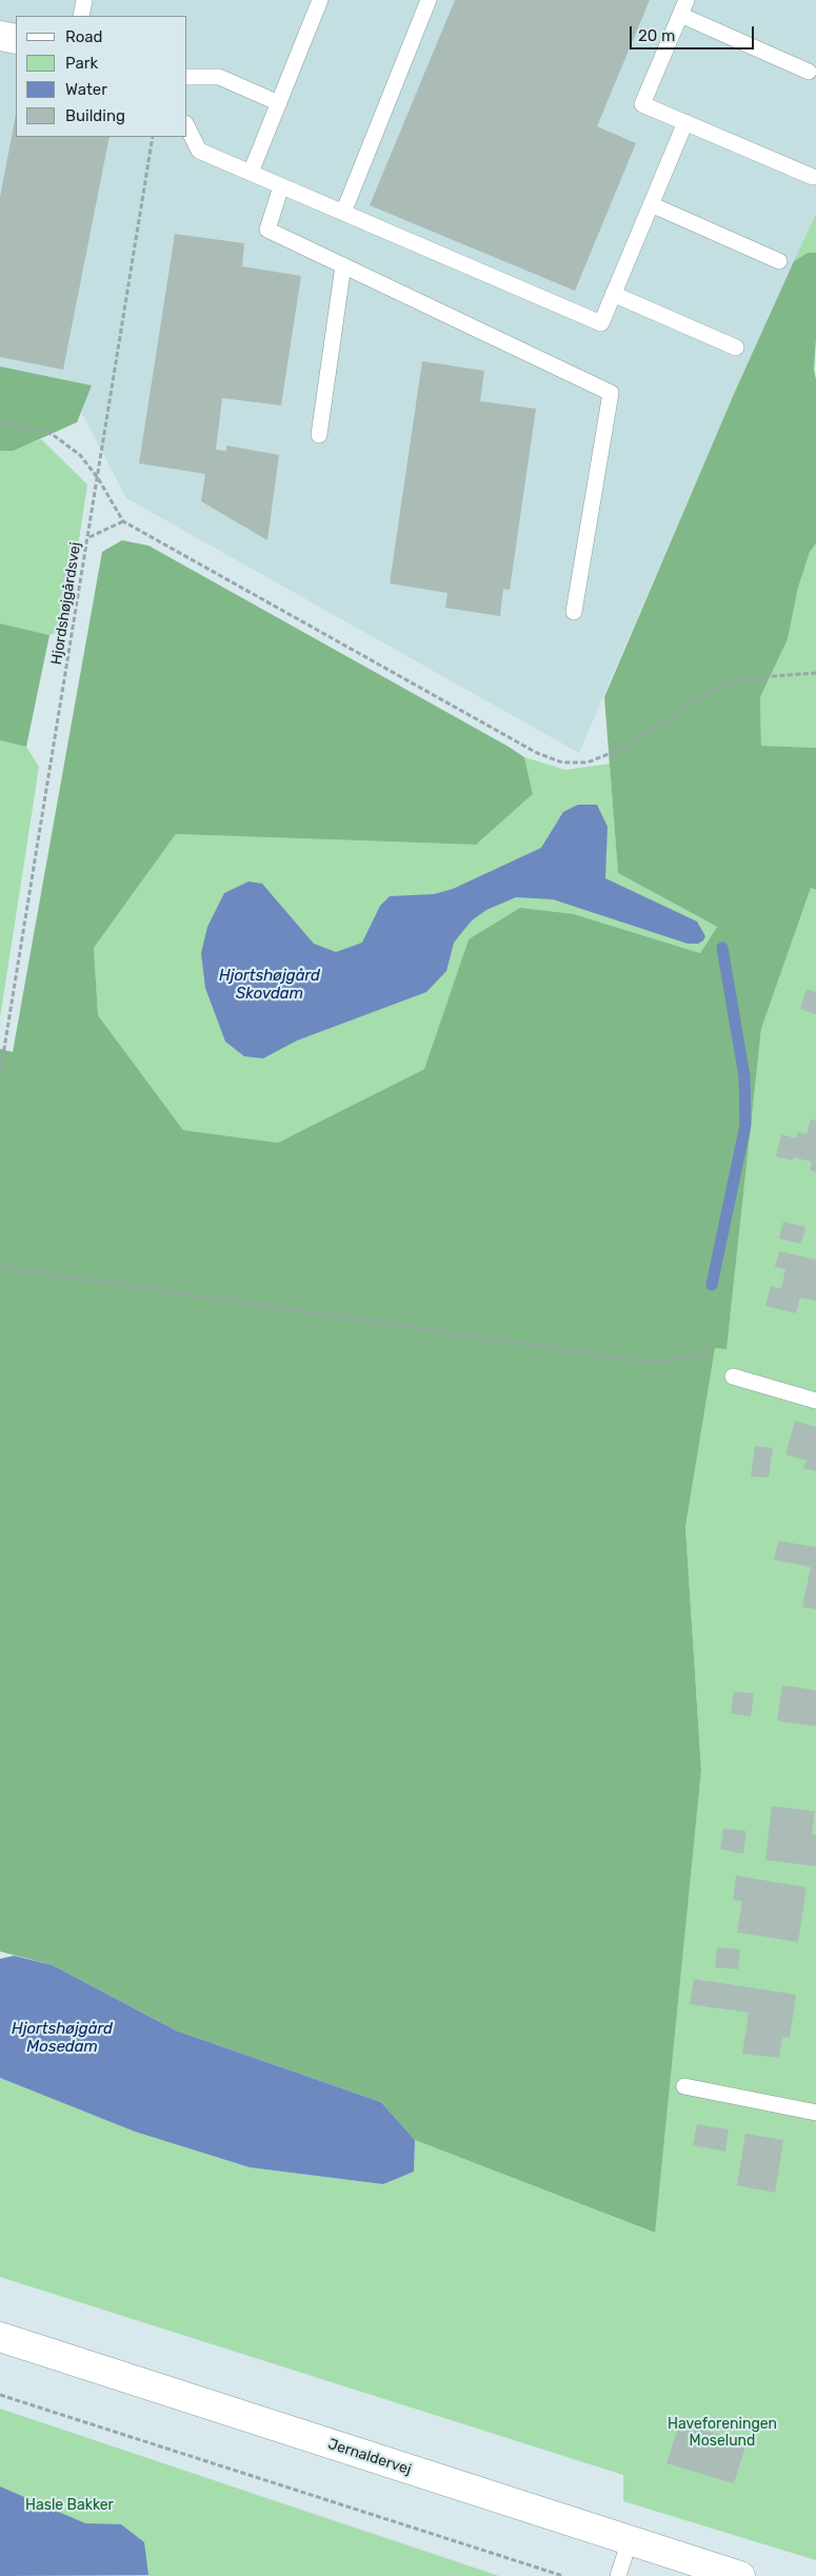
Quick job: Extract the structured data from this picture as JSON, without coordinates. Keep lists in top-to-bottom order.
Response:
{
  "streets": {
    "street": ["Jernaldervej"],
    "path": ["Hjordshøjgårdsvej"]
  },
  "water": ["Hjortshøjgård Skovdam", "Hjortshøjgård Mosedam"],
  "parks": ["Haveforeningen Moselund", "Hasle Bakker"],
  "legend": [
    "Road",
    "Park",
    "Water",
    "Building"
  ],
  "scale_bar": "20 m"
}
